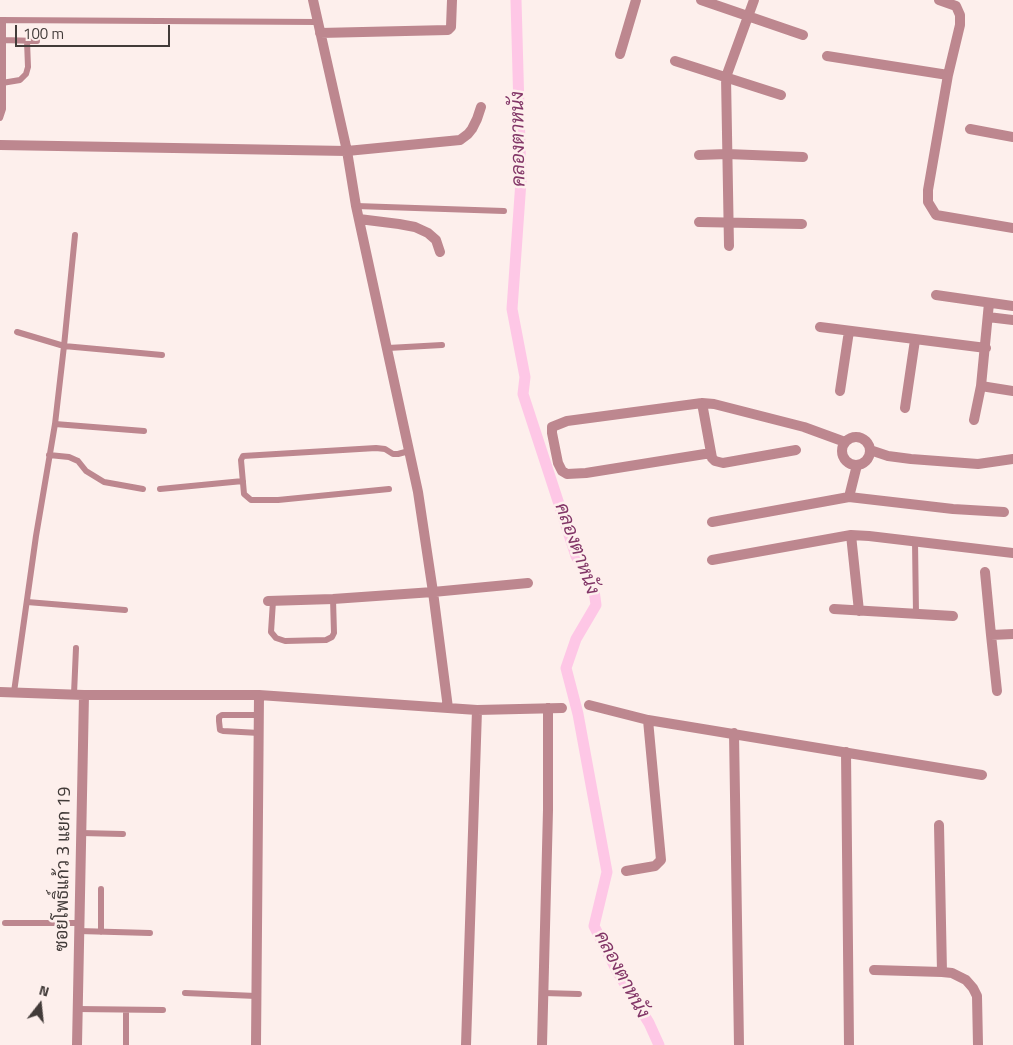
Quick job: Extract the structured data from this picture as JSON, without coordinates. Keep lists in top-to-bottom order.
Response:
{
  "streets": {
    "street": ["ซอยโพธิ์แก้ว 3 แยก 19"]
  },
  "water": ["คลองตาหนัง"],
  "scale_bar": "100 m",
  "north": "top"
}
